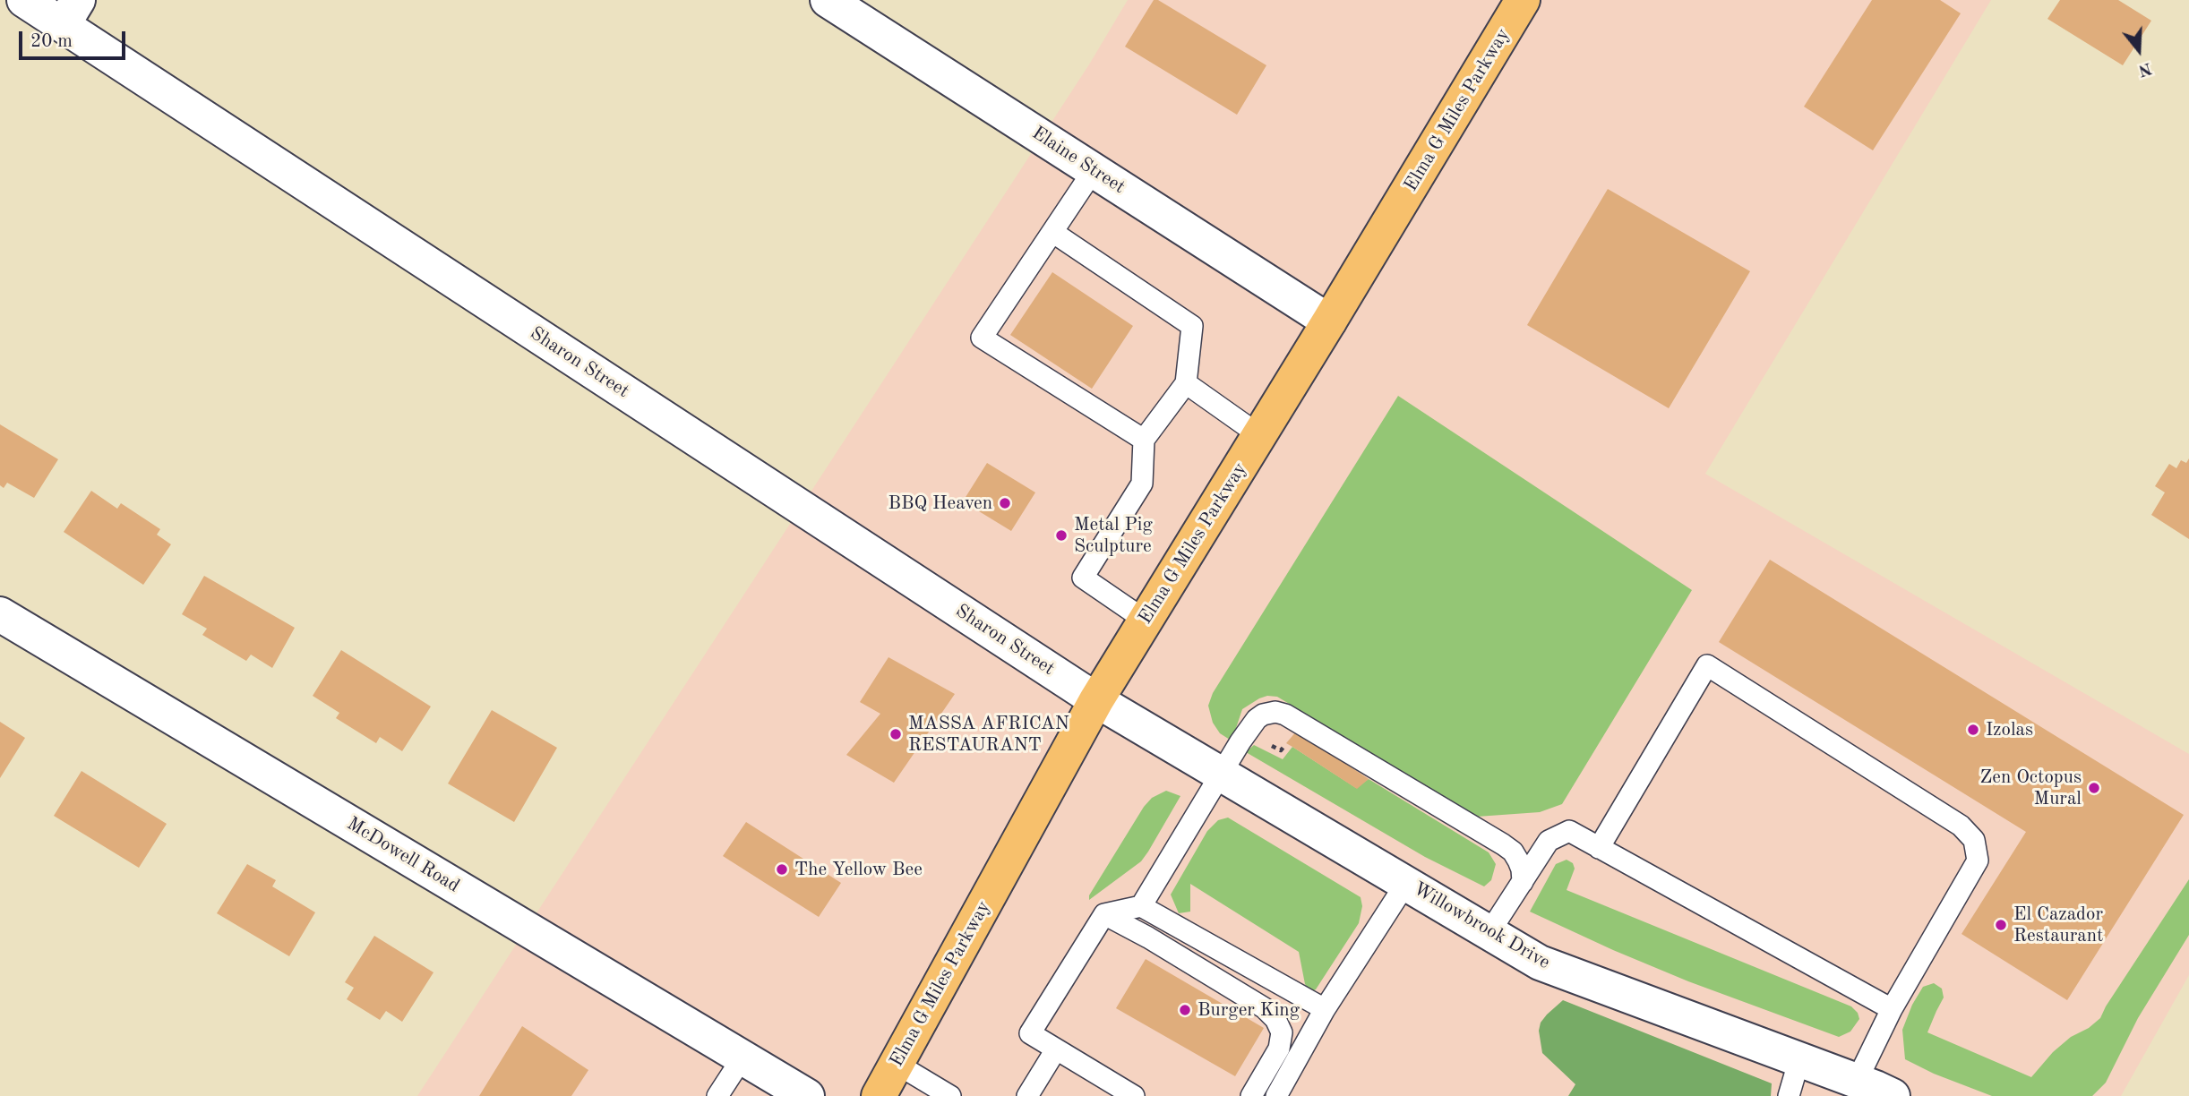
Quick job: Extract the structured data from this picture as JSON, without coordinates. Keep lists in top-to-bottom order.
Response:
{
  "streets": {
    "main road": ["Elma G Miles Parkway"],
    "street": [
      "Elaine Street",
      "Sharon Street",
      "McDowell Road",
      "Willowbrook Drive"
    ]
  },
  "crossings": [
    ["Elma G Miles Parkway", "Elaine Street"],
    ["Elma G Miles Parkway", "Sharon Street"],
    ["Elma G Miles Parkway", "Willowbrook Drive"],
    ["Sharon Street", "Willowbrook Drive"]
  ],
  "places": [
    "BBQ Heaven",
    "Metal Pig Sculpture",
    "Izolas",
    "MASSA AFRICAN RESTAURANT",
    "Zen Octopus Mural",
    "The Yellow Bee",
    "El Cazador Restaurant",
    "Burger King"
  ],
  "scale_bar": "20 m",
  "north": "bottom"
}
